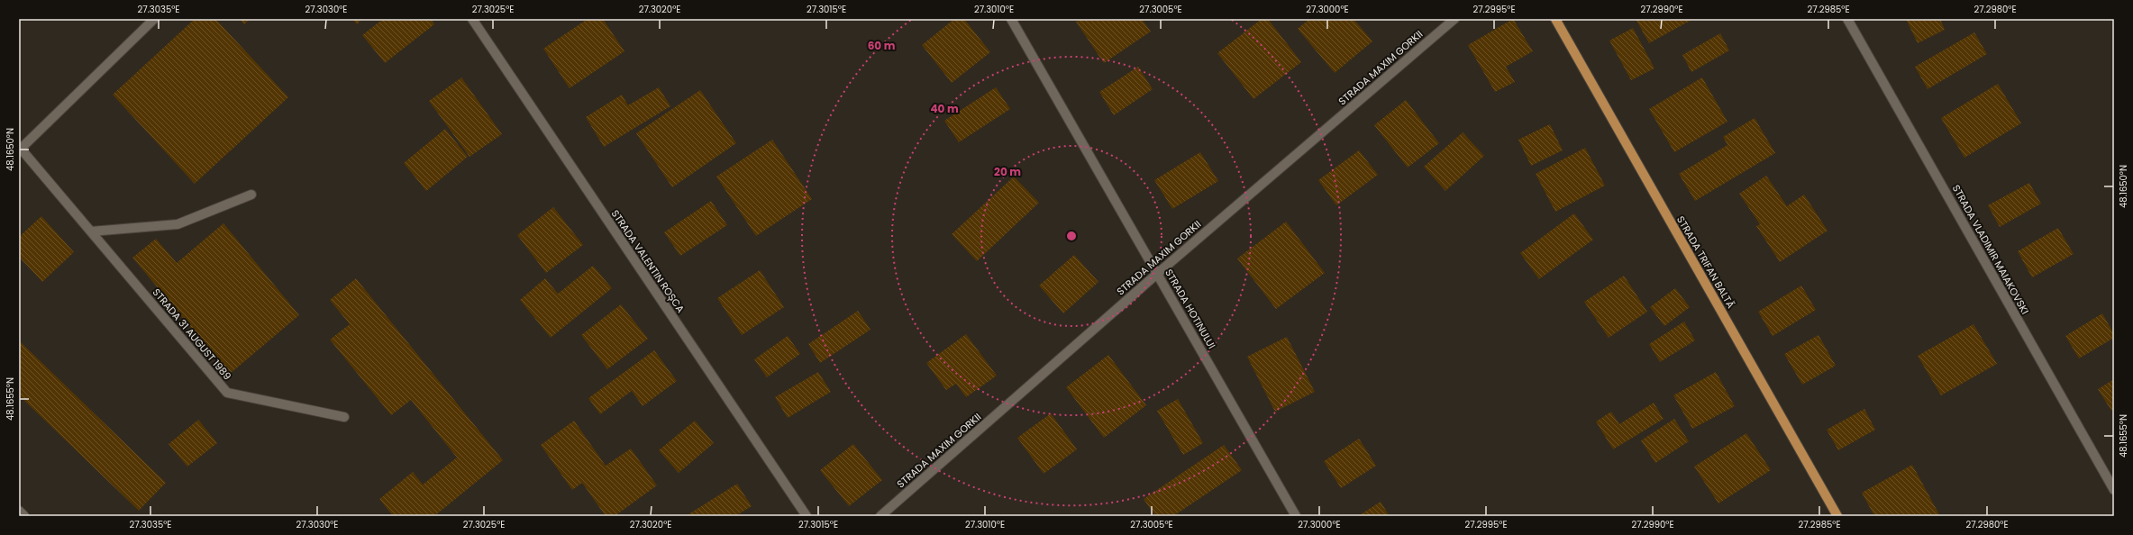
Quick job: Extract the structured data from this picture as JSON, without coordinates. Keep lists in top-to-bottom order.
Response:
{
  "streets": {
    "main road": ["STRADA TRIFAN BALTĂ"],
    "street": [
      "STRADA MAXIM GORKII",
      "STRADA VLADIMIR MAIAKOVSKI",
      "STRADA VALENTIN ROȘCA",
      "STRADA HOTINULUI",
      "STRADA 31 AUGUST 1989"
    ]
  },
  "crossings": [
    ["STRADA MAXIM GORKII", "STRADA HOTINULUI"]
  ],
  "coordinates": [
    "27.3035°E",
    "27.3030°E",
    "27.3025°E",
    "27.3020°E",
    "27.3015°E",
    "27.3010°E",
    "27.3005°E",
    "27.3000°E",
    "27.2995°E",
    "27.2990°E",
    "27.2985°E",
    "27.2980°E",
    "48.1650°N",
    "48.1655°N"
  ],
  "rings": ["60 m", "40 m", "20 m"]
}
